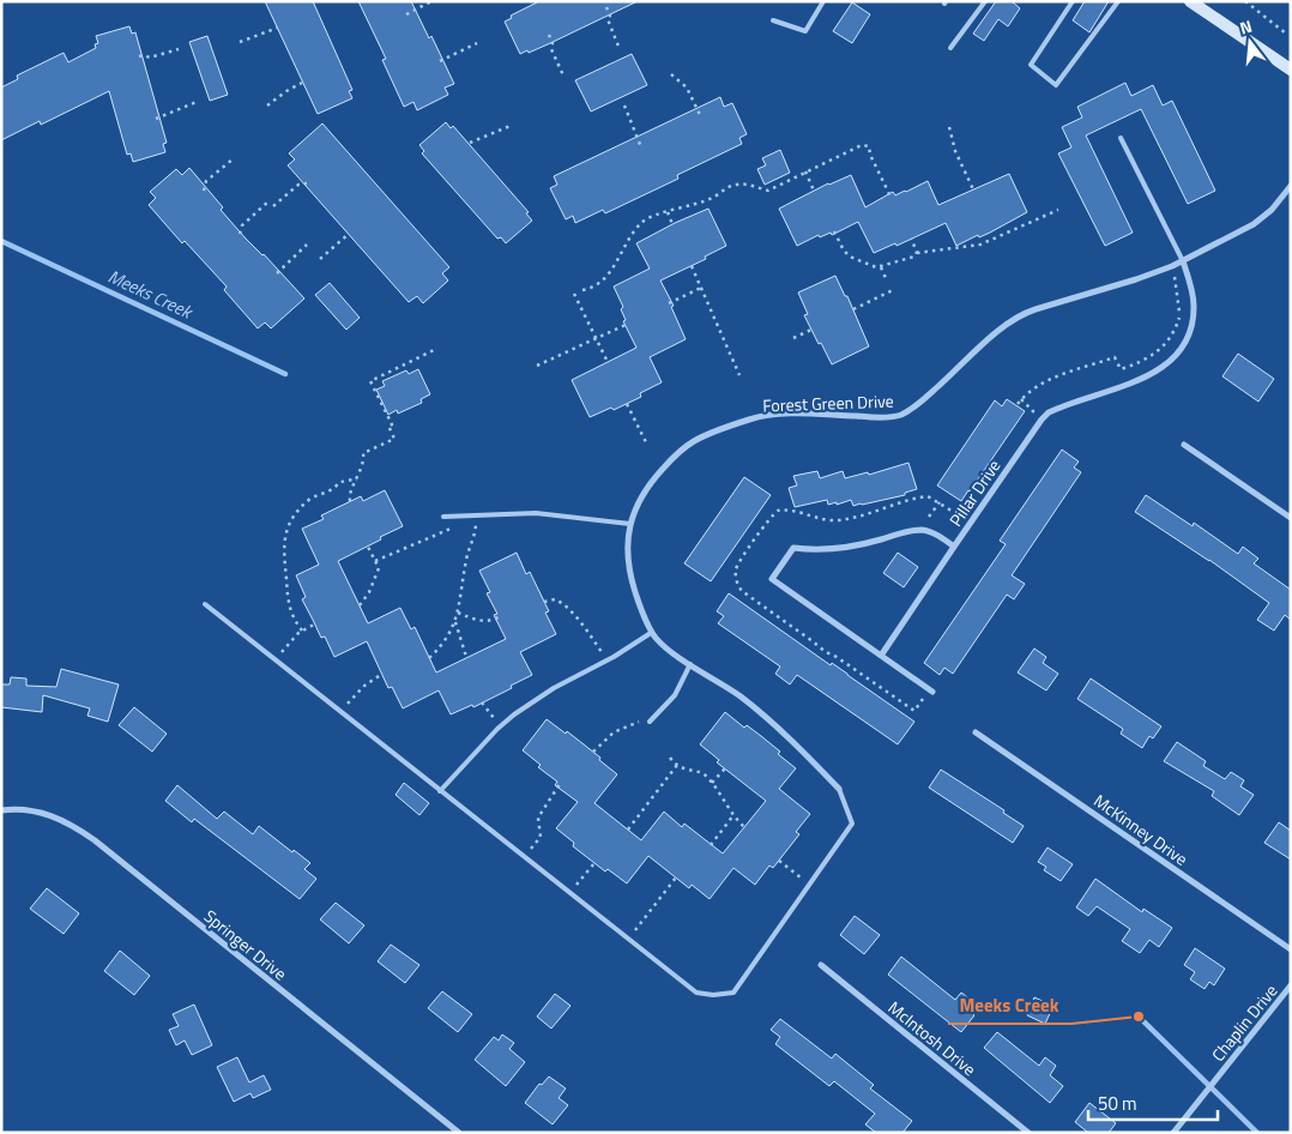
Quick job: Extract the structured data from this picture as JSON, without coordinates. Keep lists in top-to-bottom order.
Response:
{
  "streets": {
    "street": [
      "Forest Green Drive",
      "Pillar Drive",
      "McKinney Drive",
      "Springer Drive",
      "Chaplin Drive",
      "McIntosh Drive"
    ]
  },
  "crossings": [
    ["Forest Green Drive", "Pillar Drive"]
  ],
  "water": ["Meeks Creek"],
  "places": ["Meeks Creek"],
  "scale_bar": "50 m",
  "north": "top"
}
